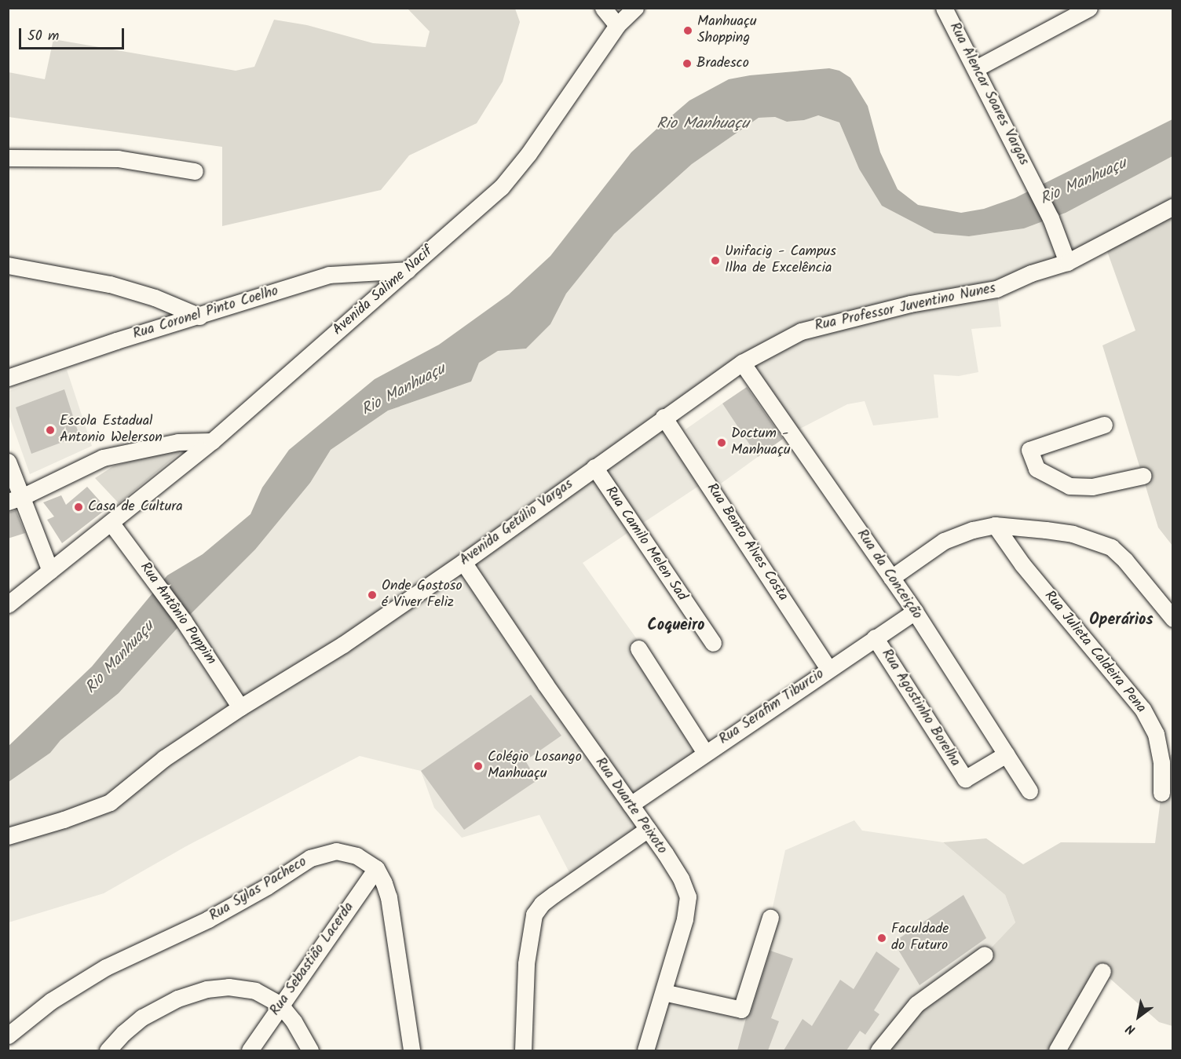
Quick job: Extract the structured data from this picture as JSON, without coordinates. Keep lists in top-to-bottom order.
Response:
{
  "streets": {
    "street": [
      "Rua Alencar Soares Vargas",
      "Avenida Salime Nacif",
      "Rua Professor Juventino Nunes",
      "Rua Coronel Pinto Coelho",
      "Avenida Getúlio Vargas",
      "Rua Bento Alves Costa",
      "Rua Camilo Melen Sad",
      "Rua da Conceição",
      "Rua Antônio Puppim",
      "Rua Julieta Caldeira Pena",
      "Rua Serafim Tiburcio",
      "Rua Agostinho Borelha",
      "Rua Duarte Peixoto",
      "Rua Sylas Pacheco",
      "Rua Sebastião Lacerda"
    ]
  },
  "crossings": [
    ["Rua Alencar Soares Vargas", "Rua Professor Juventino Nunes"],
    ["Avenida Salime Nacif", "Rua Coronel Pinto Coelho"],
    ["Avenida Salime Nacif", "Rua Antônio Puppim"],
    ["Rua Professor Juventino Nunes", "Avenida Getúlio Vargas"],
    ["Rua Professor Juventino Nunes", "Rua da Conceição"],
    ["Avenida Getúlio Vargas", "Rua Bento Alves Costa"],
    ["Avenida Getúlio Vargas", "Rua Camilo Melen Sad"],
    ["Avenida Getúlio Vargas", "Rua da Conceição"],
    ["Avenida Getúlio Vargas", "Rua Antônio Puppim"],
    ["Avenida Getúlio Vargas", "Rua Duarte Peixoto"],
    ["Rua Bento Alves Costa", "Rua Serafim Tiburcio"],
    ["Rua da Conceição", "Rua Serafim Tiburcio"],
    ["Rua da Conceição", "Rua Agostinho Borelha"],
    ["Rua Serafim Tiburcio", "Rua Agostinho Borelha"],
    ["Rua Serafim Tiburcio", "Rua Duarte Peixoto"],
    ["Rua Sylas Pacheco", "Rua Sebastião Lacerda"]
  ],
  "districts": ["Operários", "Coqueiro"],
  "water": ["Rio Manhuaçu"],
  "places": [
    "Manhuaçu Shopping",
    "Bradesco",
    "Unifacig - Campus Ilha de Excelência",
    "Escola Estadual Antonio Welerson",
    "Doctum - Manhuaçu",
    "Casa de Cultura",
    "Onde Gostoso é Viver Feliz",
    "Colégio Losango Manhuaçu",
    "Faculdade do Futuro"
  ],
  "scale_bar": "50 m",
  "north": "bottom left"
}
